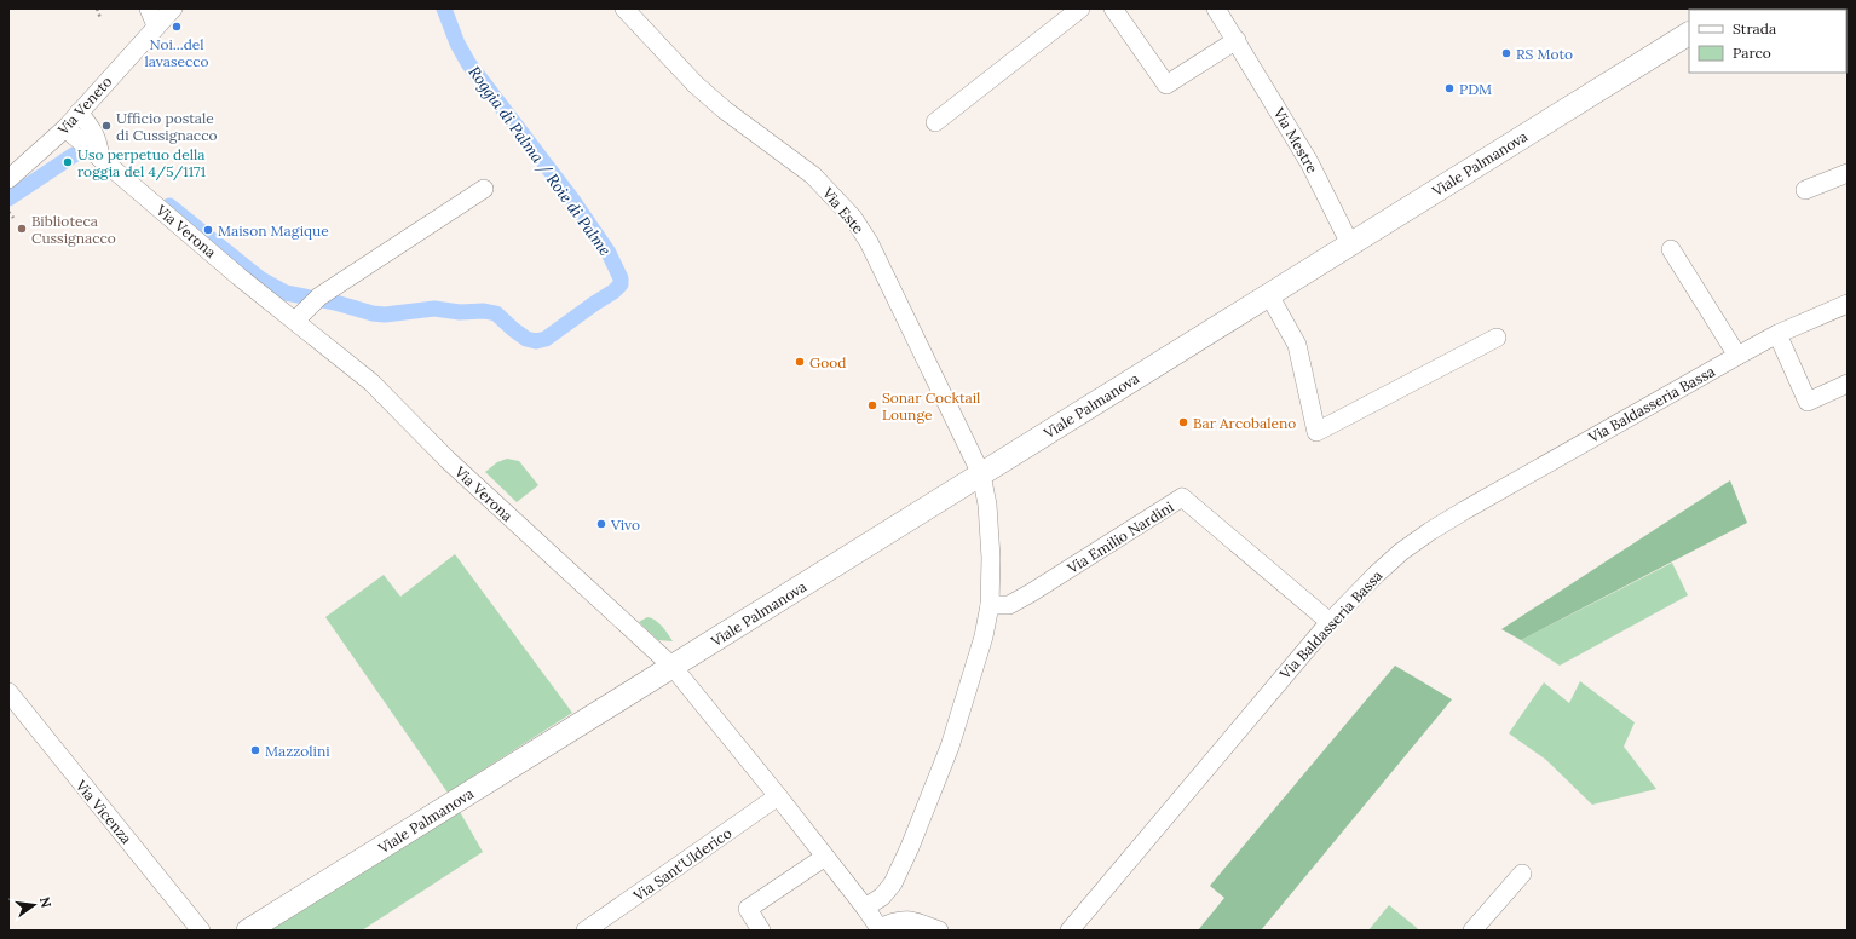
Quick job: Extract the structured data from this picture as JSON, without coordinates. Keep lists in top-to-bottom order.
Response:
{
  "streets": {
    "main road": ["Viale Palmanova"],
    "street": [
      "Via Veneto",
      "Via Mestre",
      "Via Este",
      "Via Verona",
      "Via Baldasseria Bassa",
      "Via Emilio Nardini",
      "Via Vicenza",
      "Via Sant'Ulderico"
    ]
  },
  "crossings": [
    ["Via Veneto", "Via Verona"],
    ["Via Mestre", "Viale Palmanova"],
    ["Viale Palmanova", "Via Este"],
    ["Viale Palmanova", "Via Verona"],
    ["Via Baldasseria Bassa", "Via Emilio Nardini"]
  ],
  "water": ["Roggia di Palma / Roie di Palme"],
  "places": [
    "Noi...del lavasecco",
    "RS Moto",
    "PDM",
    "Ufficio postale di Cussignacco",
    "Uso perpetuo della roggia del 4/5/1171",
    "Biblioteca Cussignacco",
    "Maison Magique",
    "Good",
    "Sonar Cocktail Lounge",
    "Bar Arcobaleno",
    "Vivo",
    "Mazzolini"
  ],
  "legend": ["Strada", "Parco"],
  "north": "right"
}
